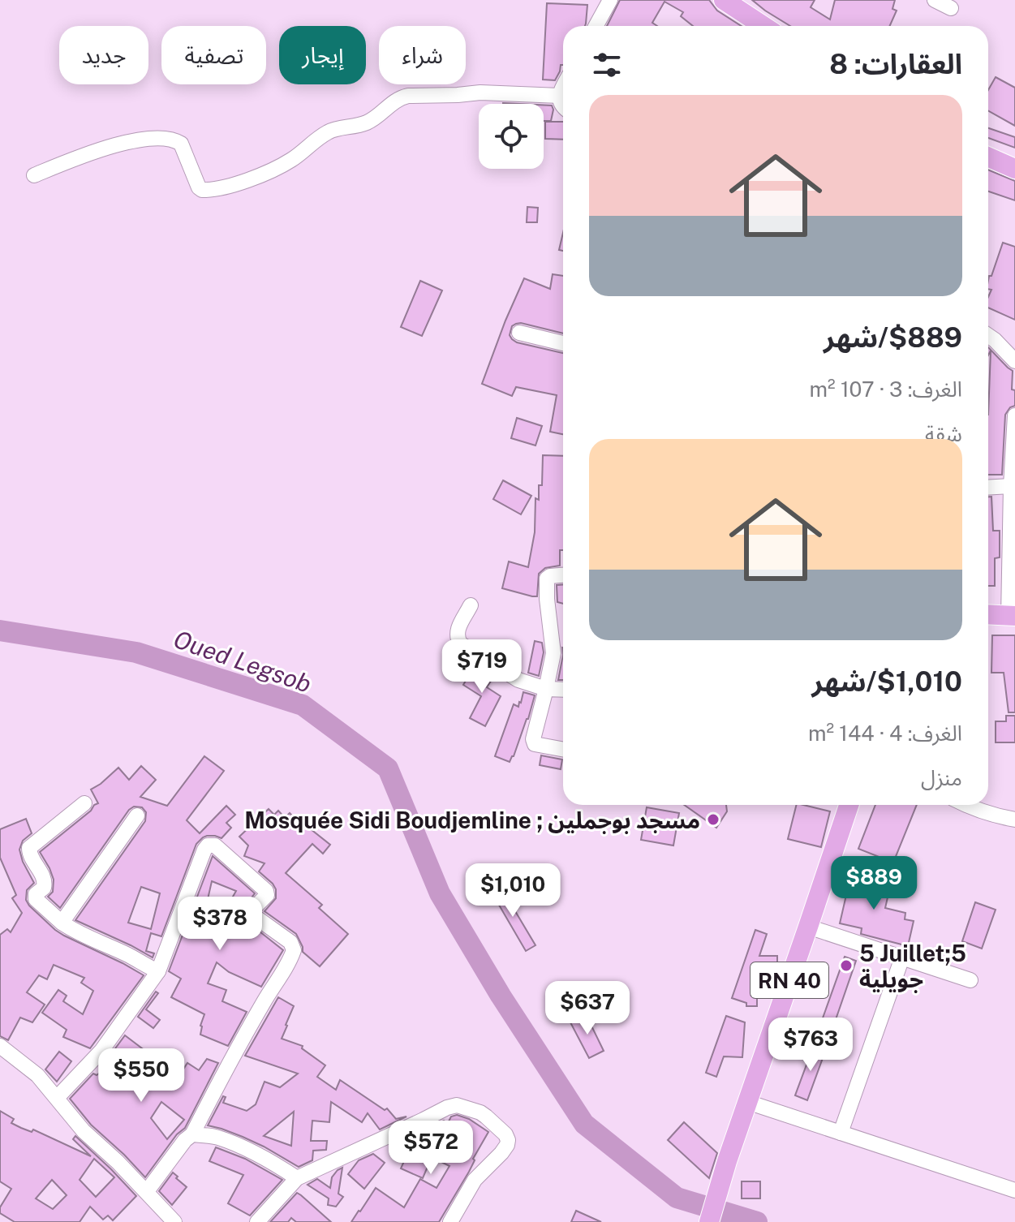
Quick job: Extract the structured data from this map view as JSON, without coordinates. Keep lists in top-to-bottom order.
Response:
{
  "streets": {
    "main road": ["RN 40"]
  },
  "water": ["Oued Legsob"],
  "places": ["Mosquée Sidi Boudjemline ; مسجد بوجملين", "5 Juillet;5 جويلية"],
  "page": {
    "chip": [
      "شراء",
      "إيجار",
      "تصفية",
      "جديد"
    ],
    "heading": "العقارات: 8",
    "list": [
      {
        "name": "$889/شهر",
        "note": "الغرف: 3 · 107 m² · شقة"
      },
      {
        "name": "$1,010/شهر",
        "note": "الغرف: 4 · 144 m² · منزل"
      }
    ],
    "price": [
      "$719",
      "$889",
      "$1,010",
      "$378",
      "$637",
      "$763",
      "$550",
      "$572"
    ]
  }
}
